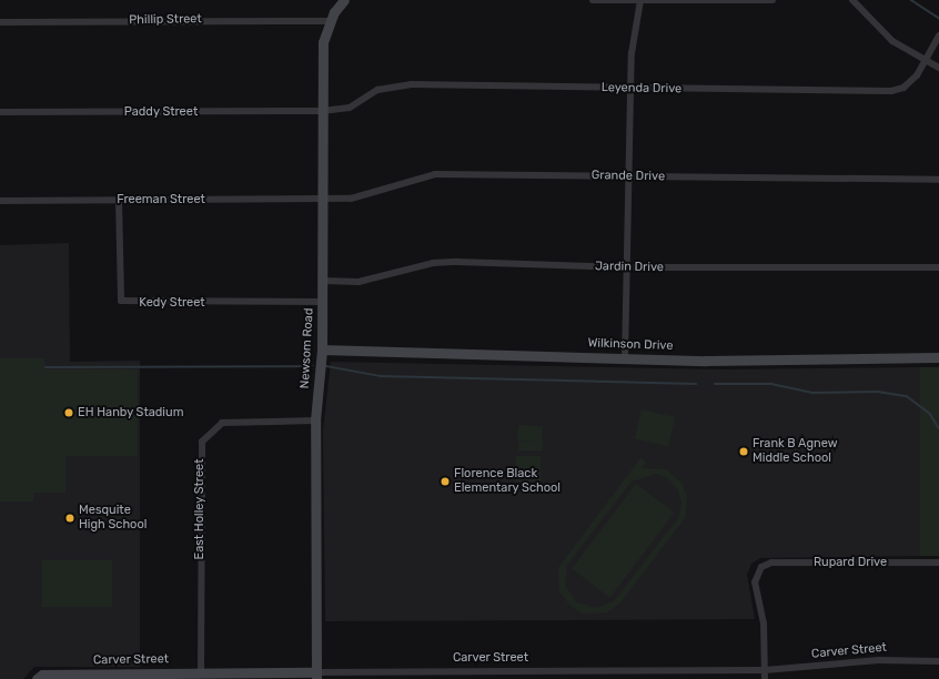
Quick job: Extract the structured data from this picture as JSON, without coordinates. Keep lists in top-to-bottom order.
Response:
{
  "streets": {
    "street": [
      "Phillip Street",
      "Leyenda Drive",
      "Paddy Street",
      "Grande Drive",
      "Freeman Street",
      "Jardin Drive",
      "Kedy Street",
      "Wilkinson Drive",
      "Newsom Road",
      "East Holley Street",
      "Rupard Drive",
      "Carver Street"
    ]
  },
  "crossings": [
    ["Phillip Street", "Newsom Road"],
    ["Leyenda Drive", "Paddy Street"],
    ["Leyenda Drive", "Newsom Road"],
    ["Paddy Street", "Newsom Road"],
    ["Grande Drive", "Freeman Street"],
    ["Grande Drive", "Newsom Road"],
    ["Freeman Street", "Kedy Street"],
    ["Freeman Street", "Newsom Road"],
    ["Jardin Drive", "Newsom Road"],
    ["Kedy Street", "Newsom Road"],
    ["Wilkinson Drive", "Newsom Road"],
    ["Newsom Road", "East Holley Street"],
    ["Newsom Road", "Carver Street"],
    ["East Holley Street", "Carver Street"],
    ["Rupard Drive", "Carver Street"]
  ],
  "places": [
    "EH Hanby Stadium",
    "Frank B Agnew Middle School",
    "Florence Black Elementary School",
    "Mesquite High School"
  ]
}
